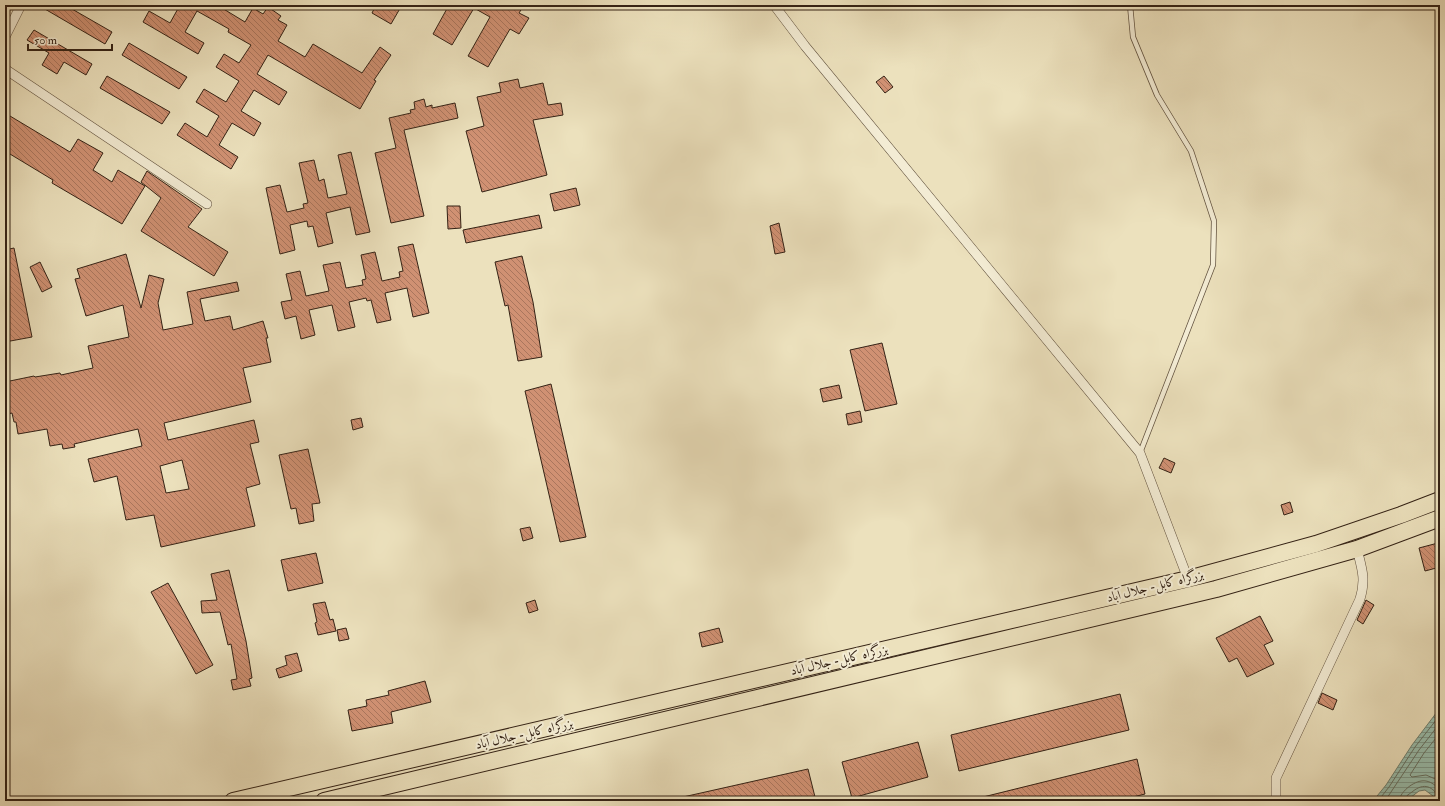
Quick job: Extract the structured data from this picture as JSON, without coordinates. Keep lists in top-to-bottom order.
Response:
{
  "streets": {
    "highway": ["بزرگراه کابل- جلال آباد"]
  },
  "scale_bar": "50 m"
}
